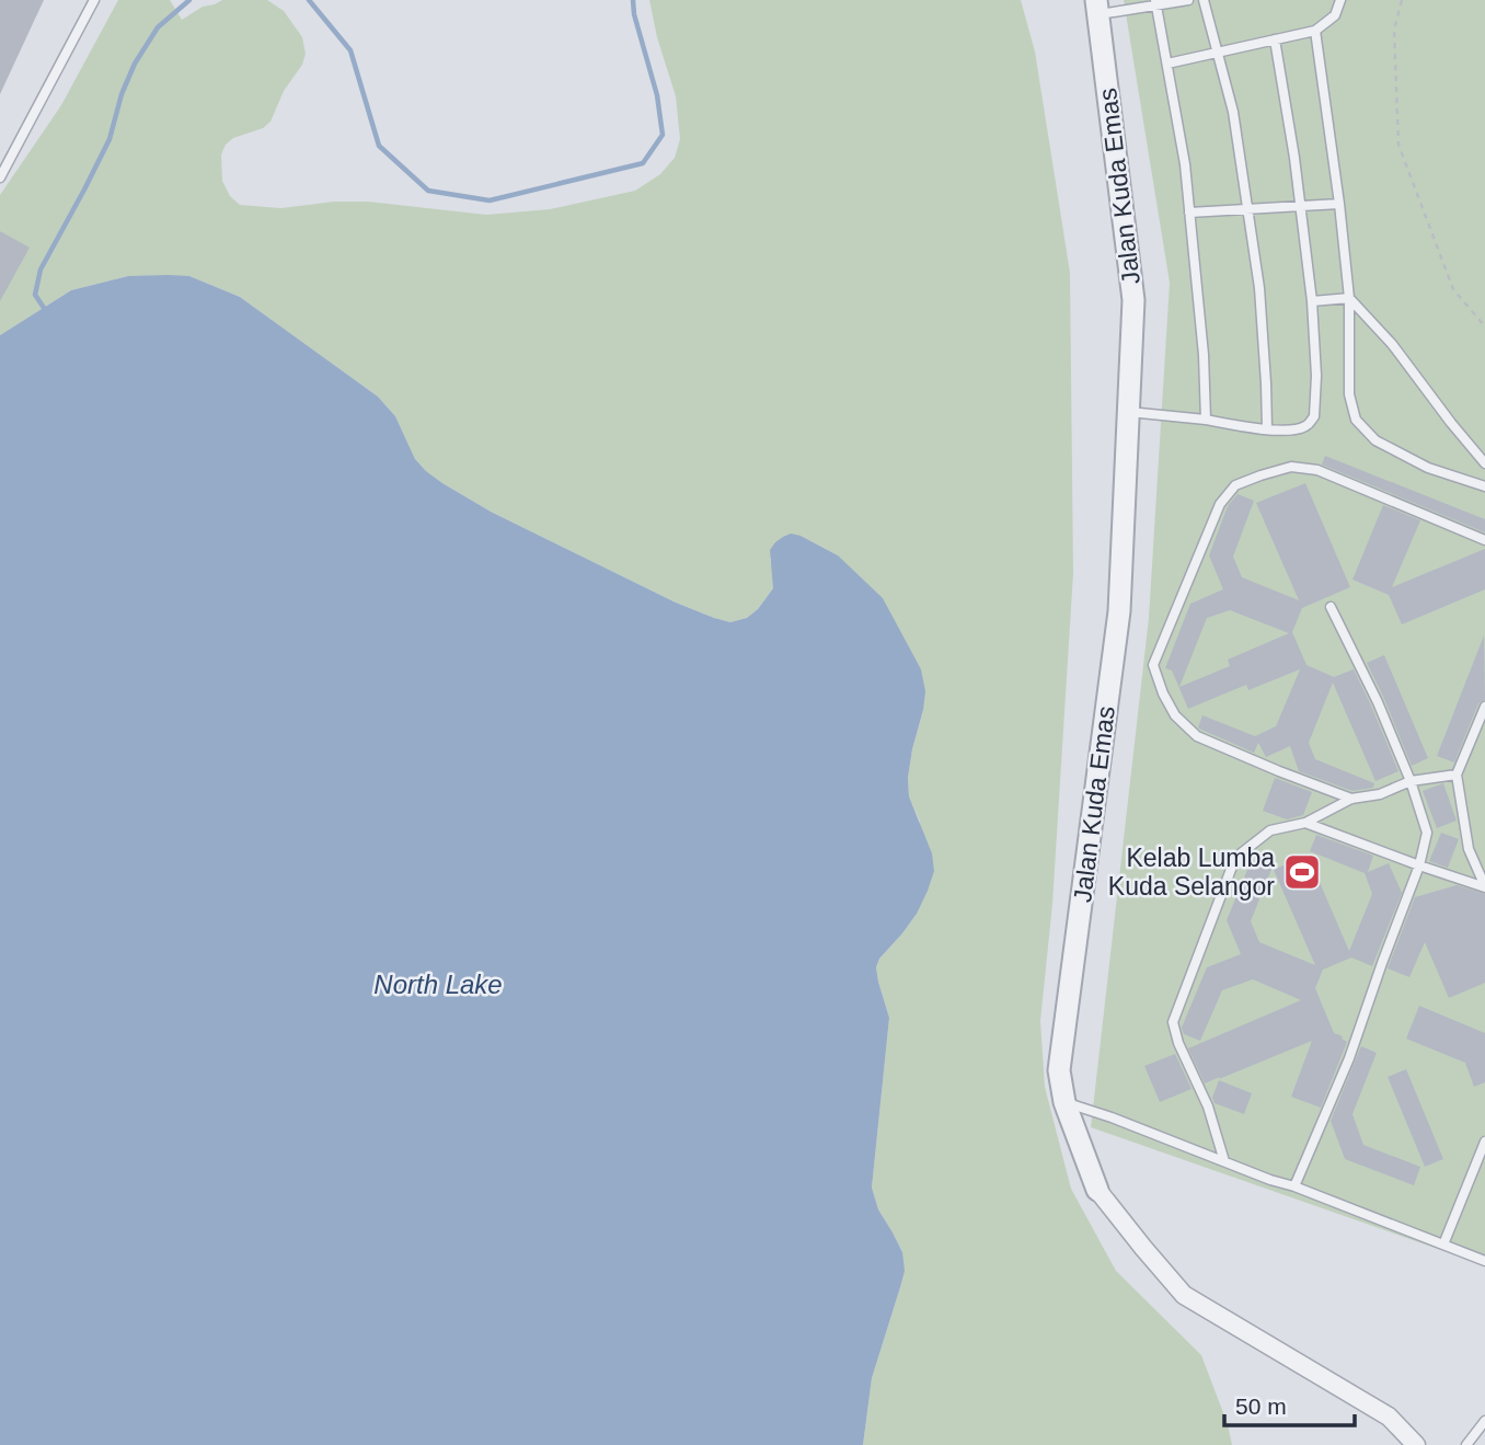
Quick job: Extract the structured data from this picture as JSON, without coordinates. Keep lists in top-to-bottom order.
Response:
{
  "streets": {
    "street": ["Jalan Kuda Emas"]
  },
  "water": ["North Lake"],
  "places": {
    "sports": ["Kelab Lumba Kuda Selangor"]
  },
  "scale_bar": "50 m"
}
